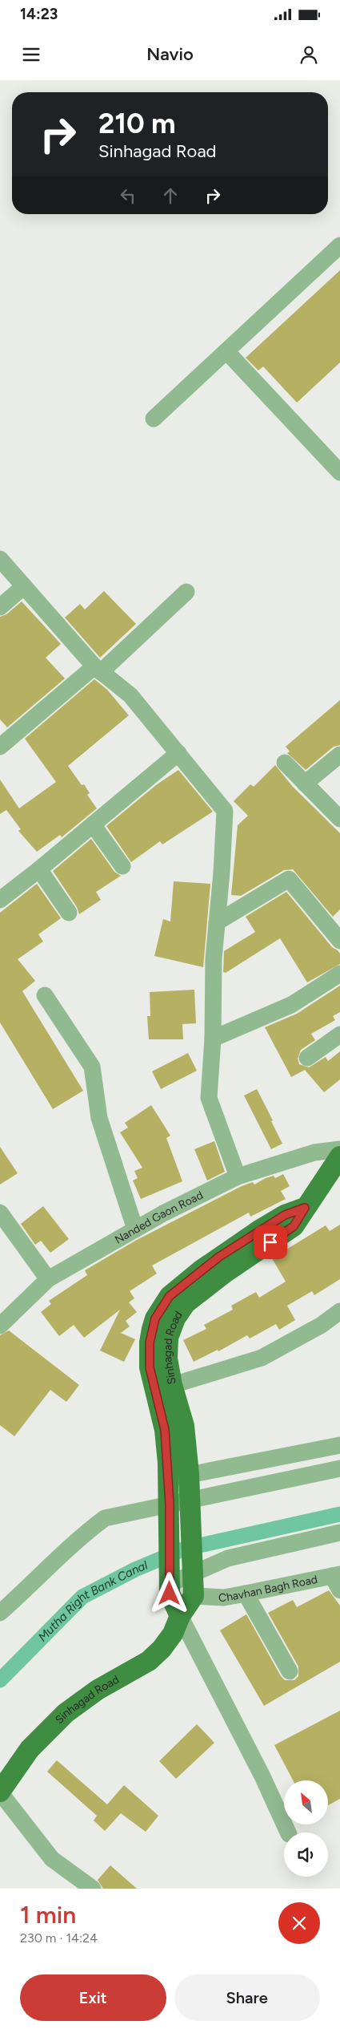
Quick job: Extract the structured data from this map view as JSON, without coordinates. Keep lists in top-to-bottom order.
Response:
{
  "streets": {
    "main road": ["Sinhagad Road"],
    "street": ["Nanded Gaon Road", "Chavhan Bagh Road"]
  },
  "crossings": [
    ["Sinhagad Road", "Chavhan Bagh Road"]
  ],
  "water": ["Mutha Right Bank Canal"],
  "north": "top left",
  "page": {
    "status": "14:23",
    "header": "Navio",
    "turn": ["210 m", "Sinhagad Road"],
    "heading": ["1 min", "230 m · 14:24"],
    "buttons": ["Exit", "Share"]
  }
}
